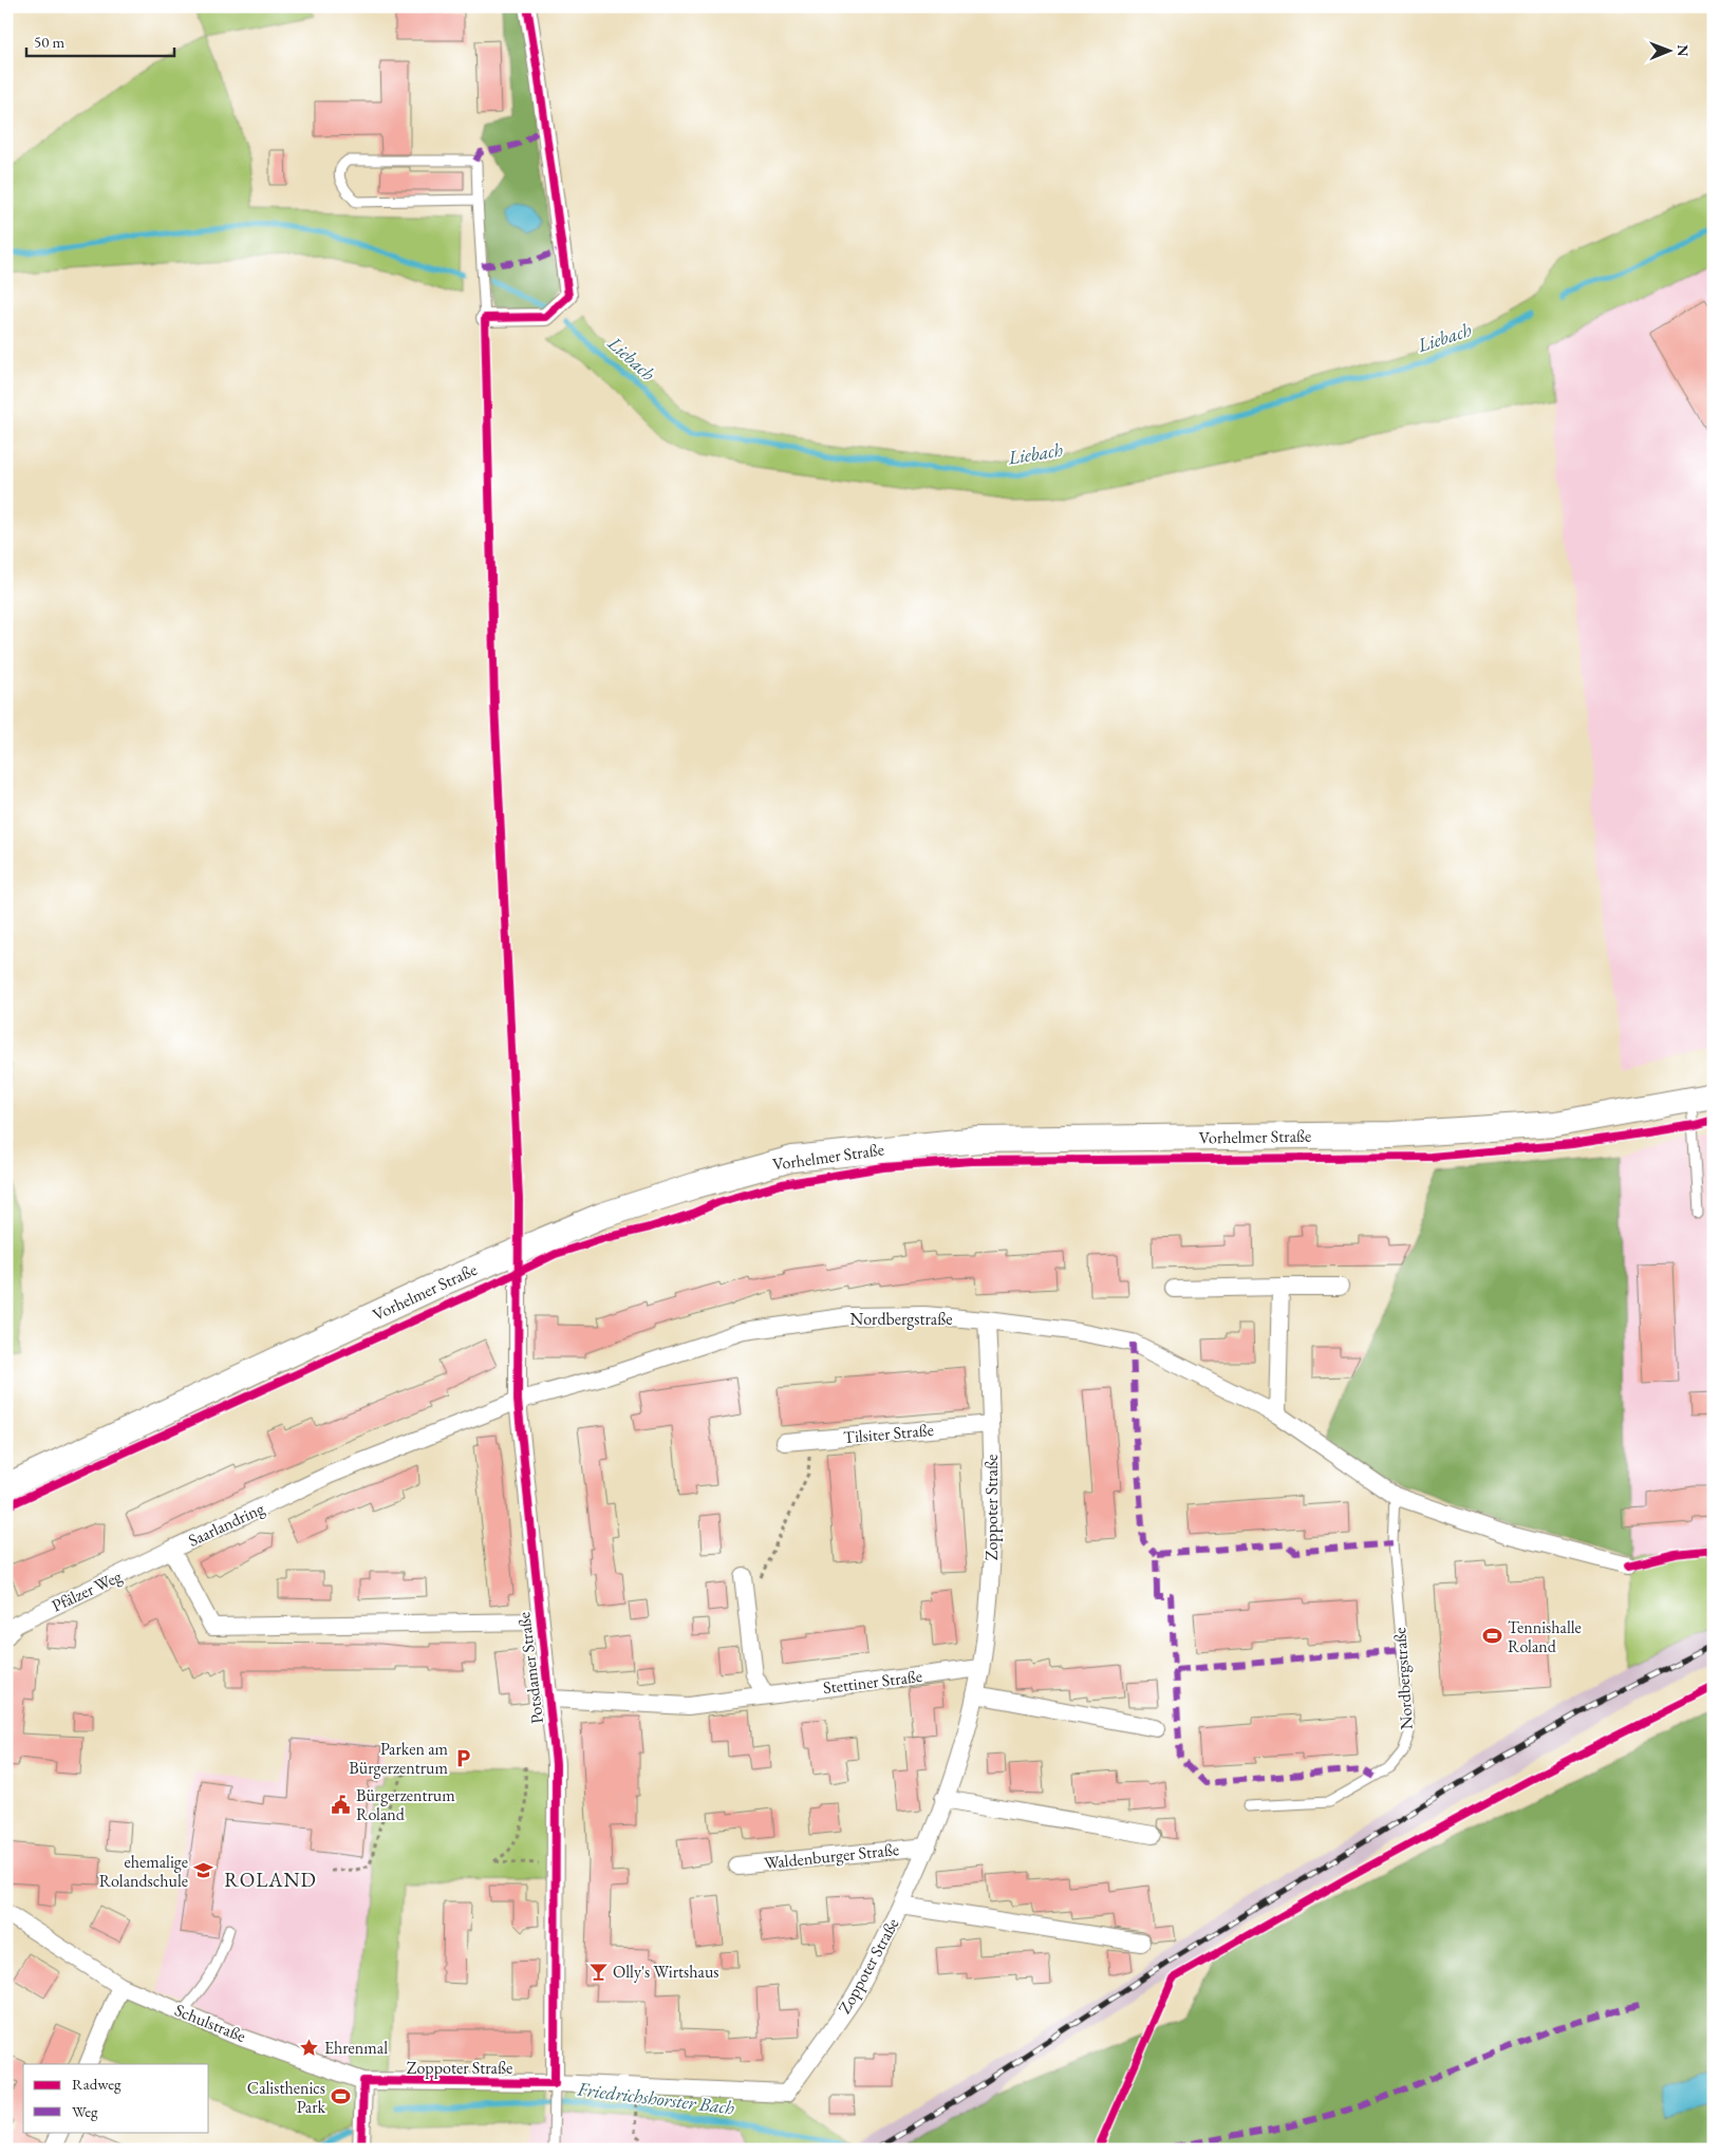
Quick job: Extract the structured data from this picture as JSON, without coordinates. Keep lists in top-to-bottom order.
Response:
{
  "streets": {
    "main road": ["Vorhelmer Straße"],
    "street": [
      "Nordbergstraße",
      "Tilsiter Straße",
      "Zoppoter Straße",
      "Saarlandring",
      "Pfälzer Weg",
      "Potsdamer Straße",
      "Stettiner Straße",
      "Waldenburger Straße",
      "Schulstraße"
    ]
  },
  "crossings": [
    ["Vorhelmer Straße", "Potsdamer Straße"],
    ["Nordbergstraße", "Zoppoter Straße"],
    ["Nordbergstraße", "Saarlandring"],
    ["Nordbergstraße", "Potsdamer Straße"],
    ["Tilsiter Straße", "Zoppoter Straße"],
    ["Zoppoter Straße", "Potsdamer Straße"],
    ["Zoppoter Straße", "Stettiner Straße"],
    ["Zoppoter Straße", "Waldenburger Straße"],
    ["Zoppoter Straße", "Schulstraße"],
    ["Saarlandring", "Pfälzer Weg"],
    ["Saarlandring", "Potsdamer Straße"],
    ["Potsdamer Straße", "Stettiner Straße"]
  ],
  "districts": ["ROLAND"],
  "water": ["Liebach", "Friedrichshorster Bach"],
  "places": {
    "sports": ["Tennishalle Roland", "Calisthenics Park"],
    "parking": ["Parken am Bürgerzentrum"],
    "public building": ["Bürgerzentrum Roland"],
    "school or university": ["ehemalige Rolandschule"],
    "bar": ["Olly's Wirtshaus"],
    "place": ["Ehrenmal"]
  },
  "legend": ["Radweg", "Weg"],
  "scale_bar": "50 m",
  "north": "right"
}
